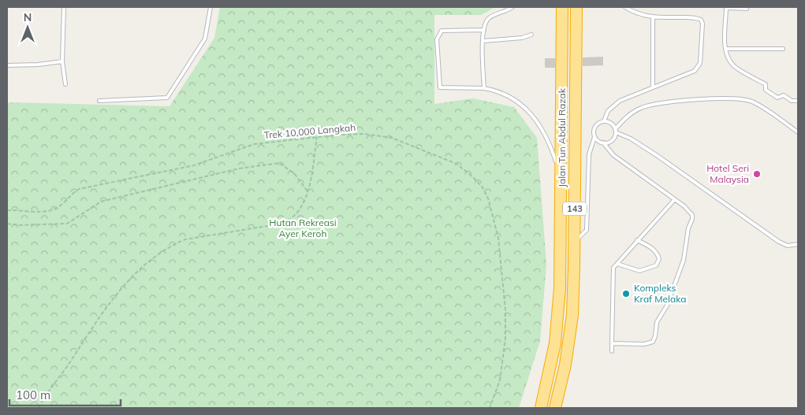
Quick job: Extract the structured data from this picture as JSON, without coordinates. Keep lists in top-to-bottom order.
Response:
{
  "streets": {
    "highway": ["Jalan Tun Abdul Razak", "143"],
    "path": ["Trek 10,000 Langkah"]
  },
  "parks": ["Hutan Rekreasi Ayer Keroh"],
  "places": ["Hotel Seri Malaysia", "Kompleks Kraf Melaka"],
  "scale_bar": "100 m",
  "north": "top"
}
